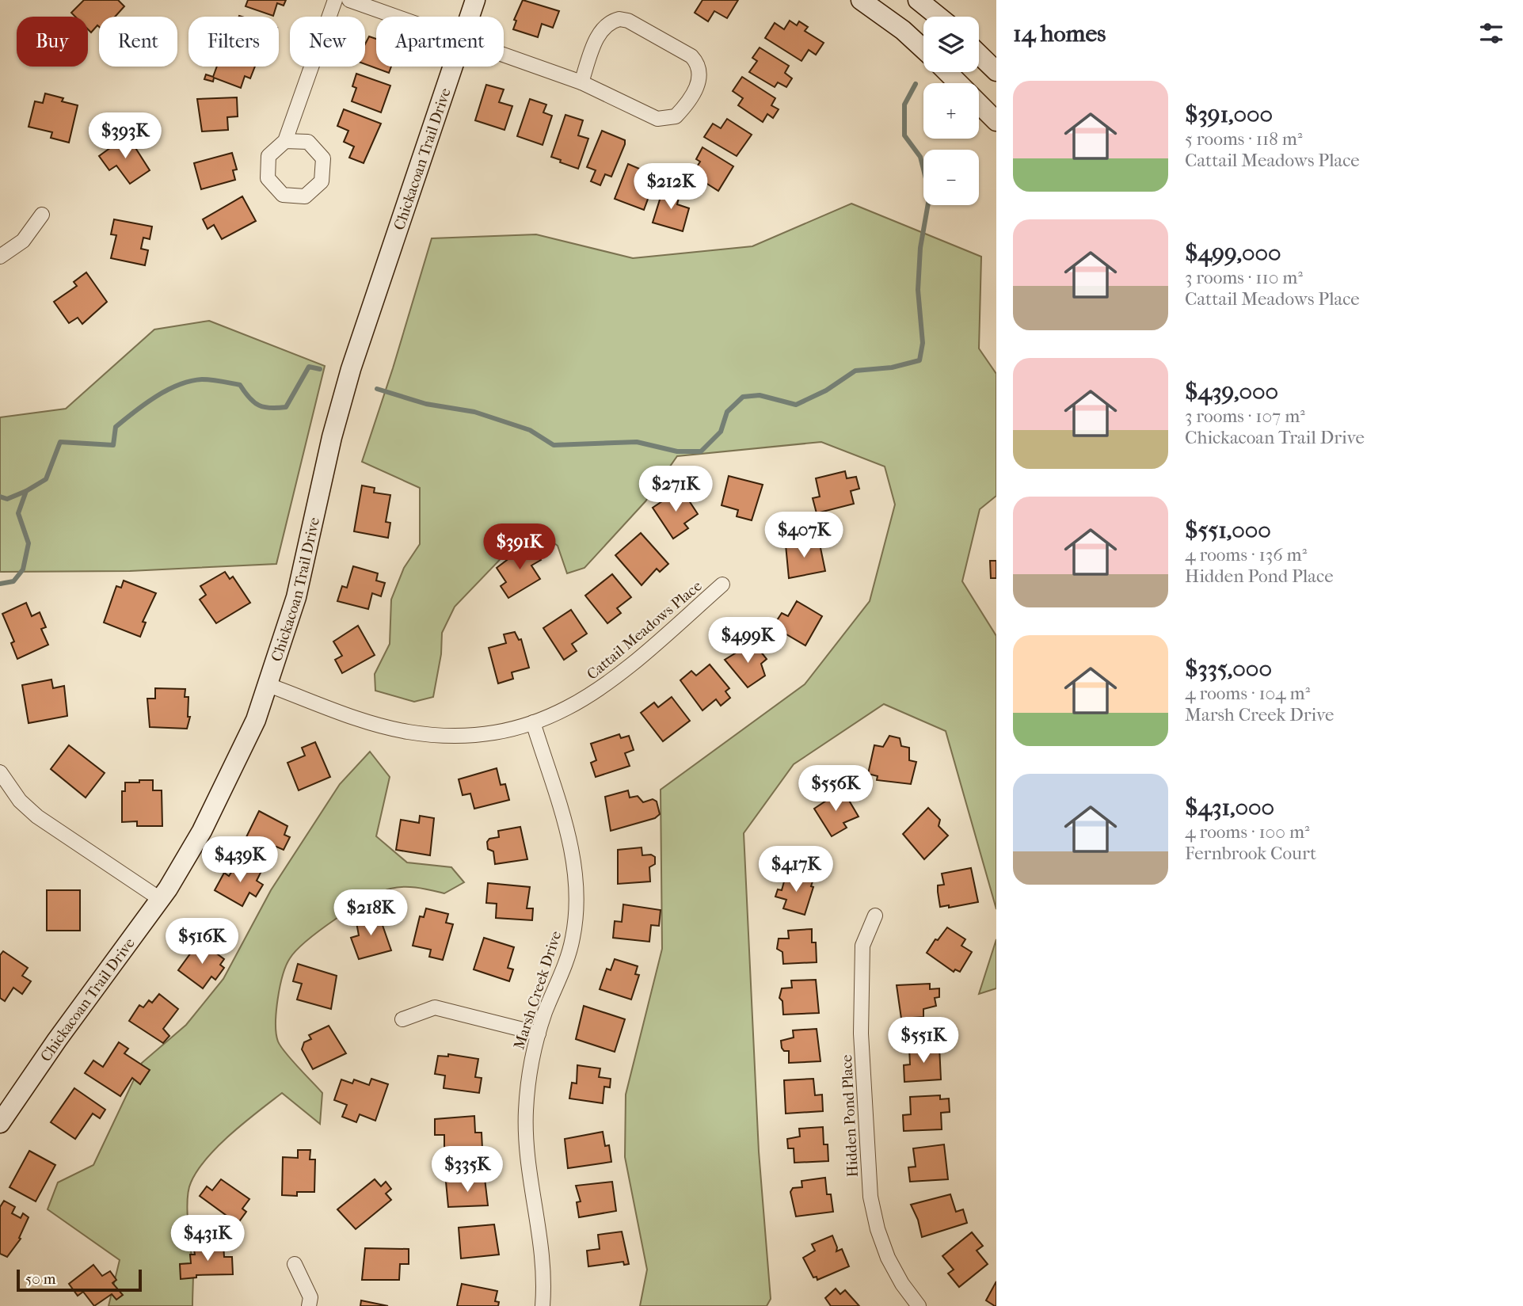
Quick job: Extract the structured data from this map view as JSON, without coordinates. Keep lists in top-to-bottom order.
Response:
{
  "streets": {
    "street": [
      "Chickacoan Trail Drive",
      "Cattail Meadows Place",
      "Marsh Creek Drive",
      "Hidden Pond Place"
    ]
  },
  "crossings": [
    ["Chickacoan Trail Drive", "Cattail Meadows Place"],
    ["Cattail Meadows Place", "Marsh Creek Drive"]
  ],
  "scale_bar": "50 m",
  "page": {
    "heading": "14 homes",
    "map_buttons": ["+", "−"],
    "chip": [
      "Buy",
      "Rent",
      "Filters",
      "New",
      "Apartment"
    ],
    "list": [
      {
        "name": "$391,000",
        "note": "5 rooms · 118 m² · Cattail Meadows Place"
      },
      {
        "name": "$499,000",
        "note": "3 rooms · 110 m² · Cattail Meadows Place"
      },
      {
        "name": "$439,000",
        "note": "3 rooms · 107 m² · Chickacoan Trail Drive"
      },
      {
        "name": "$551,000",
        "note": "4 rooms · 136 m² · Hidden Pond Place"
      },
      {
        "name": "$335,000",
        "note": "4 rooms · 104 m² · Marsh Creek Drive"
      },
      {
        "name": "$431,000",
        "note": "4 rooms · 100 m² · Fernbrook Court"
      }
    ],
    "price": [
      "$393K",
      "$212K",
      "$271K",
      "$407K",
      "$391K",
      "$499K",
      "$556K",
      "$439K",
      "$417K",
      "$218K",
      "$516K",
      "$551K",
      "$335K",
      "$431K"
    ],
    "scale": "50 m"
  }
}
